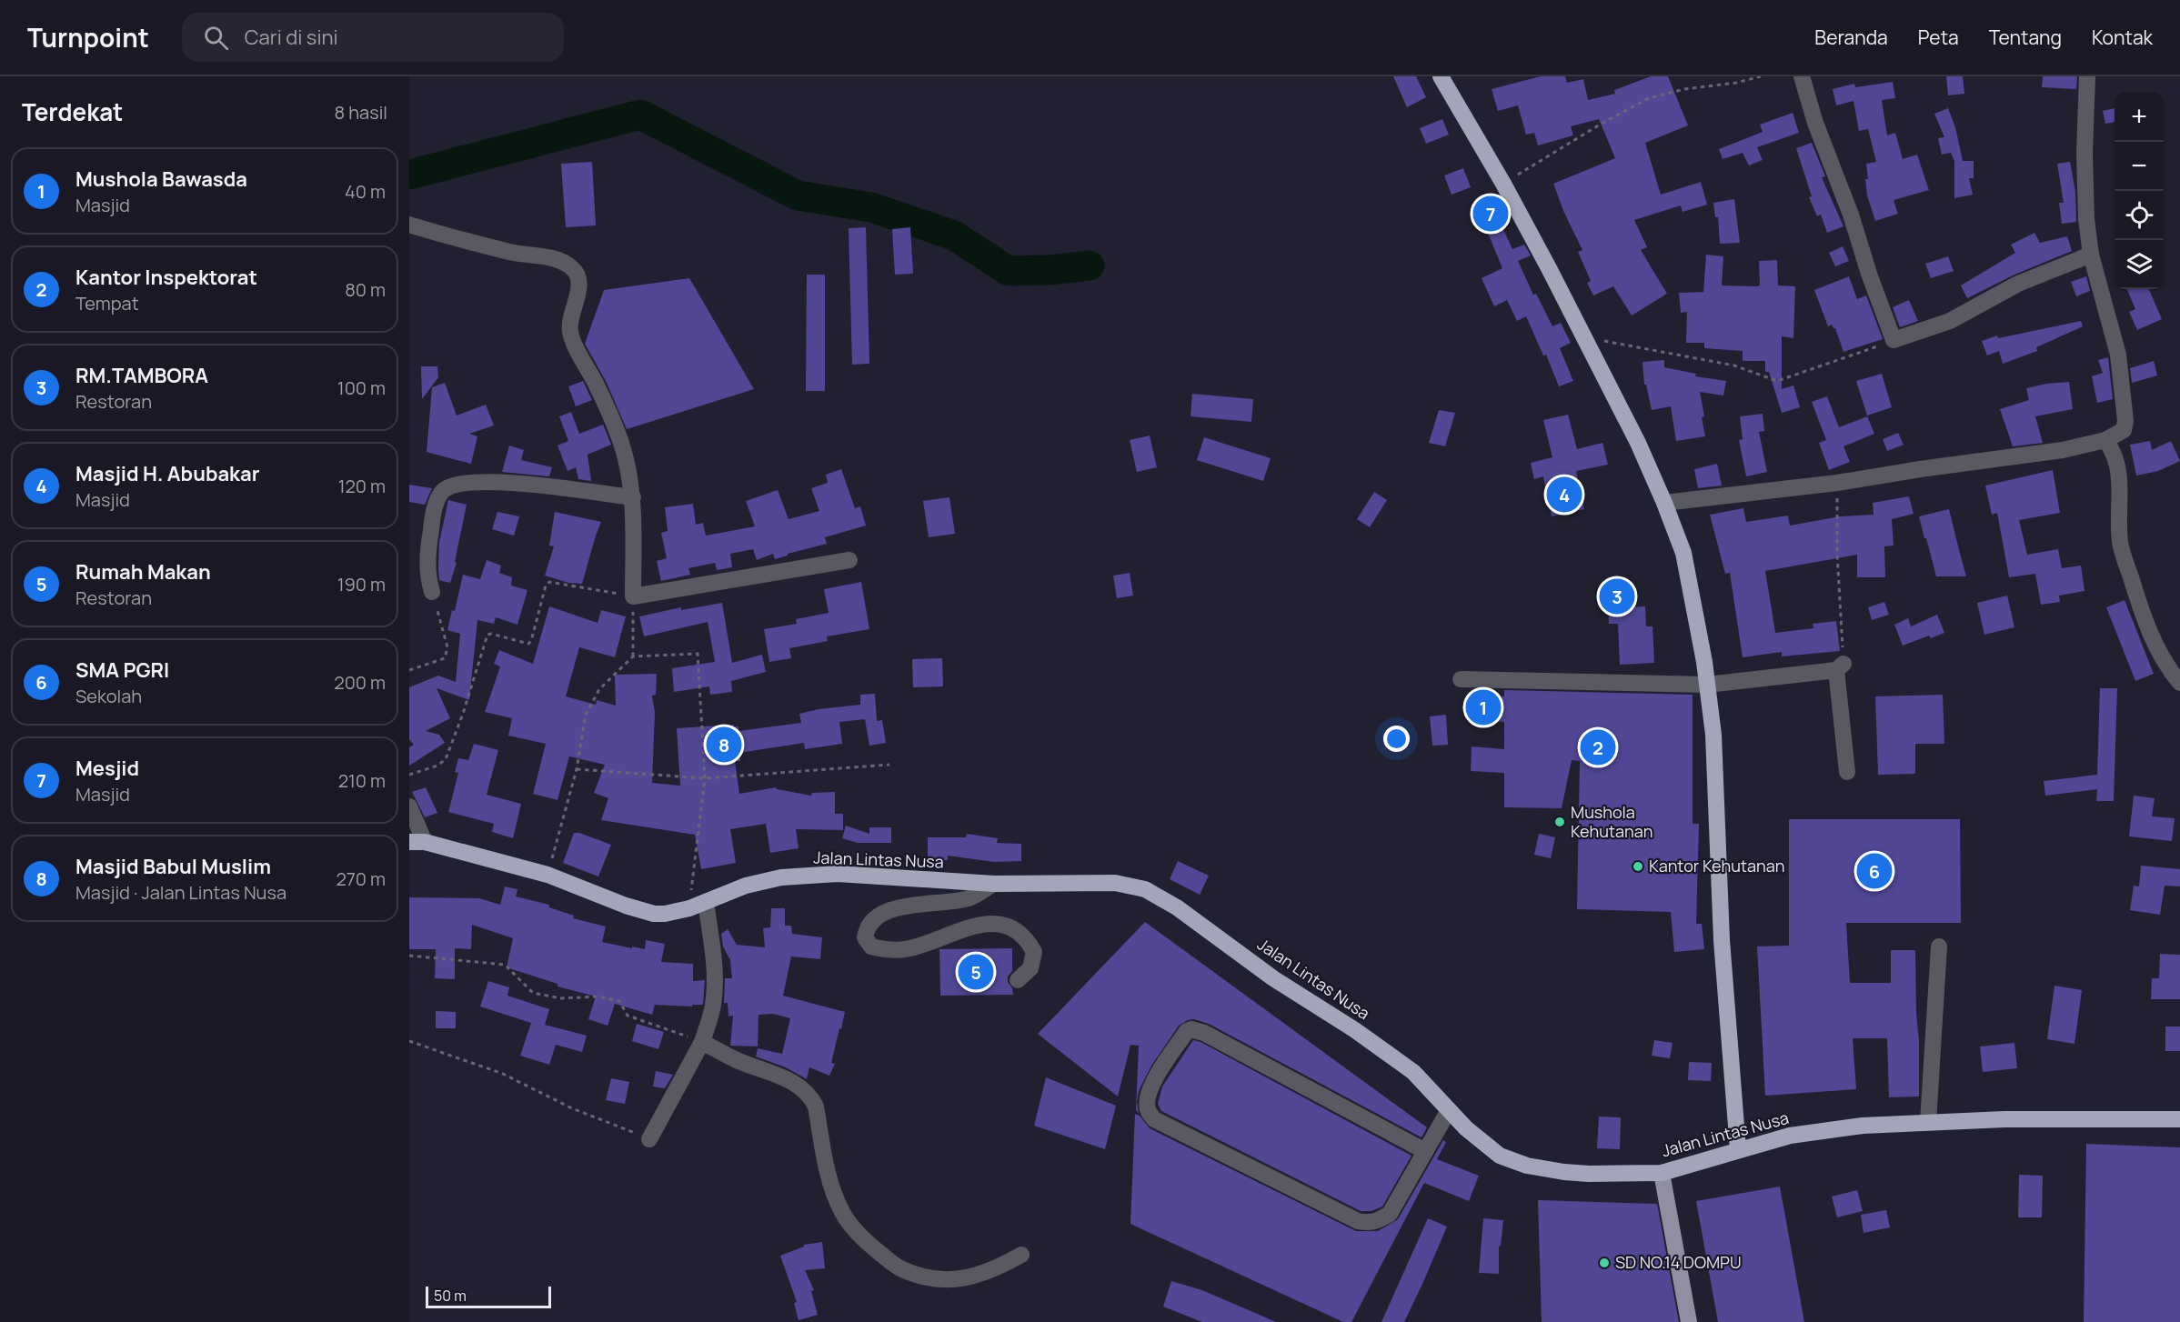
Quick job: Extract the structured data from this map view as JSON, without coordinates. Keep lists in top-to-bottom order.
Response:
{
  "streets": {
    "highway": ["Jalan Lintas Nusa"]
  },
  "places": ["Mushola Kehutanan", "Kantor Kehutanan", "SD NO.14 DOMPU"],
  "scale_bar": "50 m",
  "page": {
    "header": "Turnpoint",
    "search": "Cari di sini",
    "nav": [
      "Beranda",
      "Peta",
      "Tentang",
      "Kontak"
    ],
    "heading": ["Terdekat", "8 hasil"],
    "map_buttons": ["+", "−"],
    "list": [
      {
        "mark": "1",
        "name": "Mushola Bawasda",
        "note": "Masjid",
        "value": "40 m"
      },
      {
        "mark": "2",
        "name": "Kantor Inspektorat",
        "note": "Tempat",
        "value": "80 m"
      },
      {
        "mark": "3",
        "name": "RM.TAMBORA",
        "note": "Restoran",
        "value": "100 m"
      },
      {
        "mark": "4",
        "name": "Masjid H. Abubakar",
        "note": "Masjid",
        "value": "120 m"
      },
      {
        "mark": "5",
        "name": "Rumah Makan",
        "note": "Restoran",
        "value": "190 m"
      },
      {
        "mark": "6",
        "name": "SMA PGRI",
        "note": "Sekolah",
        "value": "200 m"
      },
      {
        "mark": "7",
        "name": "Mesjid",
        "note": "Masjid",
        "value": "210 m"
      },
      {
        "mark": "8",
        "name": "Masjid Babul Muslim",
        "note": "Masjid · Jalan Lintas Nusa",
        "value": "270 m"
      }
    ],
    "pins": [
      "7",
      "4",
      "3",
      "1",
      "8",
      "2",
      "6",
      "5"
    ],
    "scale": "50 m"
  }
}
